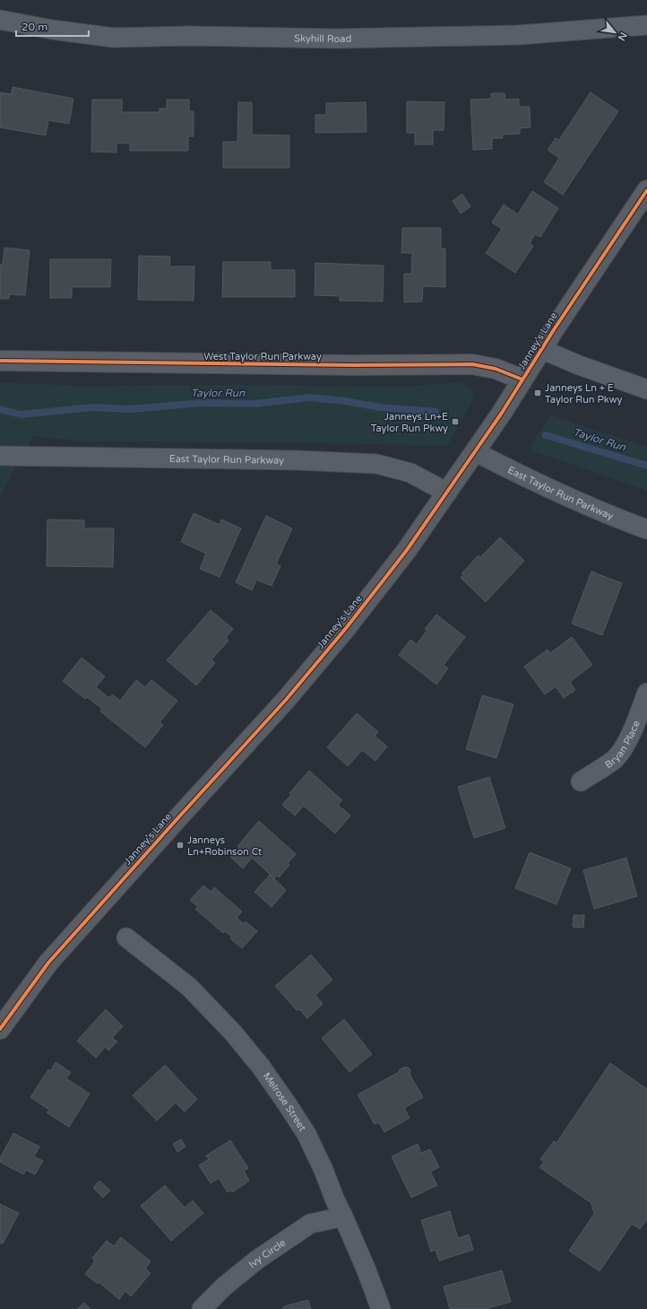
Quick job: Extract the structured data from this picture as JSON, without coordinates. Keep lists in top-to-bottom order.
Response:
{
  "streets": {
    "main road": ["Janney's Lane"],
    "street": [
      "Skyhill Road",
      "West Taylor Run Parkway",
      "East Taylor Run Parkway",
      "Bryan Place",
      "Melrose Street",
      "Ivy Circle"
    ]
  },
  "crossings": [
    ["Janney's Lane", "West Taylor Run Parkway"],
    ["Janney's Lane", "East Taylor Run Parkway"],
    ["Melrose Street", "Ivy Circle"]
  ],
  "water": ["Taylor Run"],
  "places": {
    "transit": ["Janneys Ln + E Taylor Run Pkwy", "Janneys Ln+E Taylor Run Pkwy", "Janneys Ln+Robinson Ct"]
  },
  "scale_bar": "20 m",
  "north": "bottom right"
}
